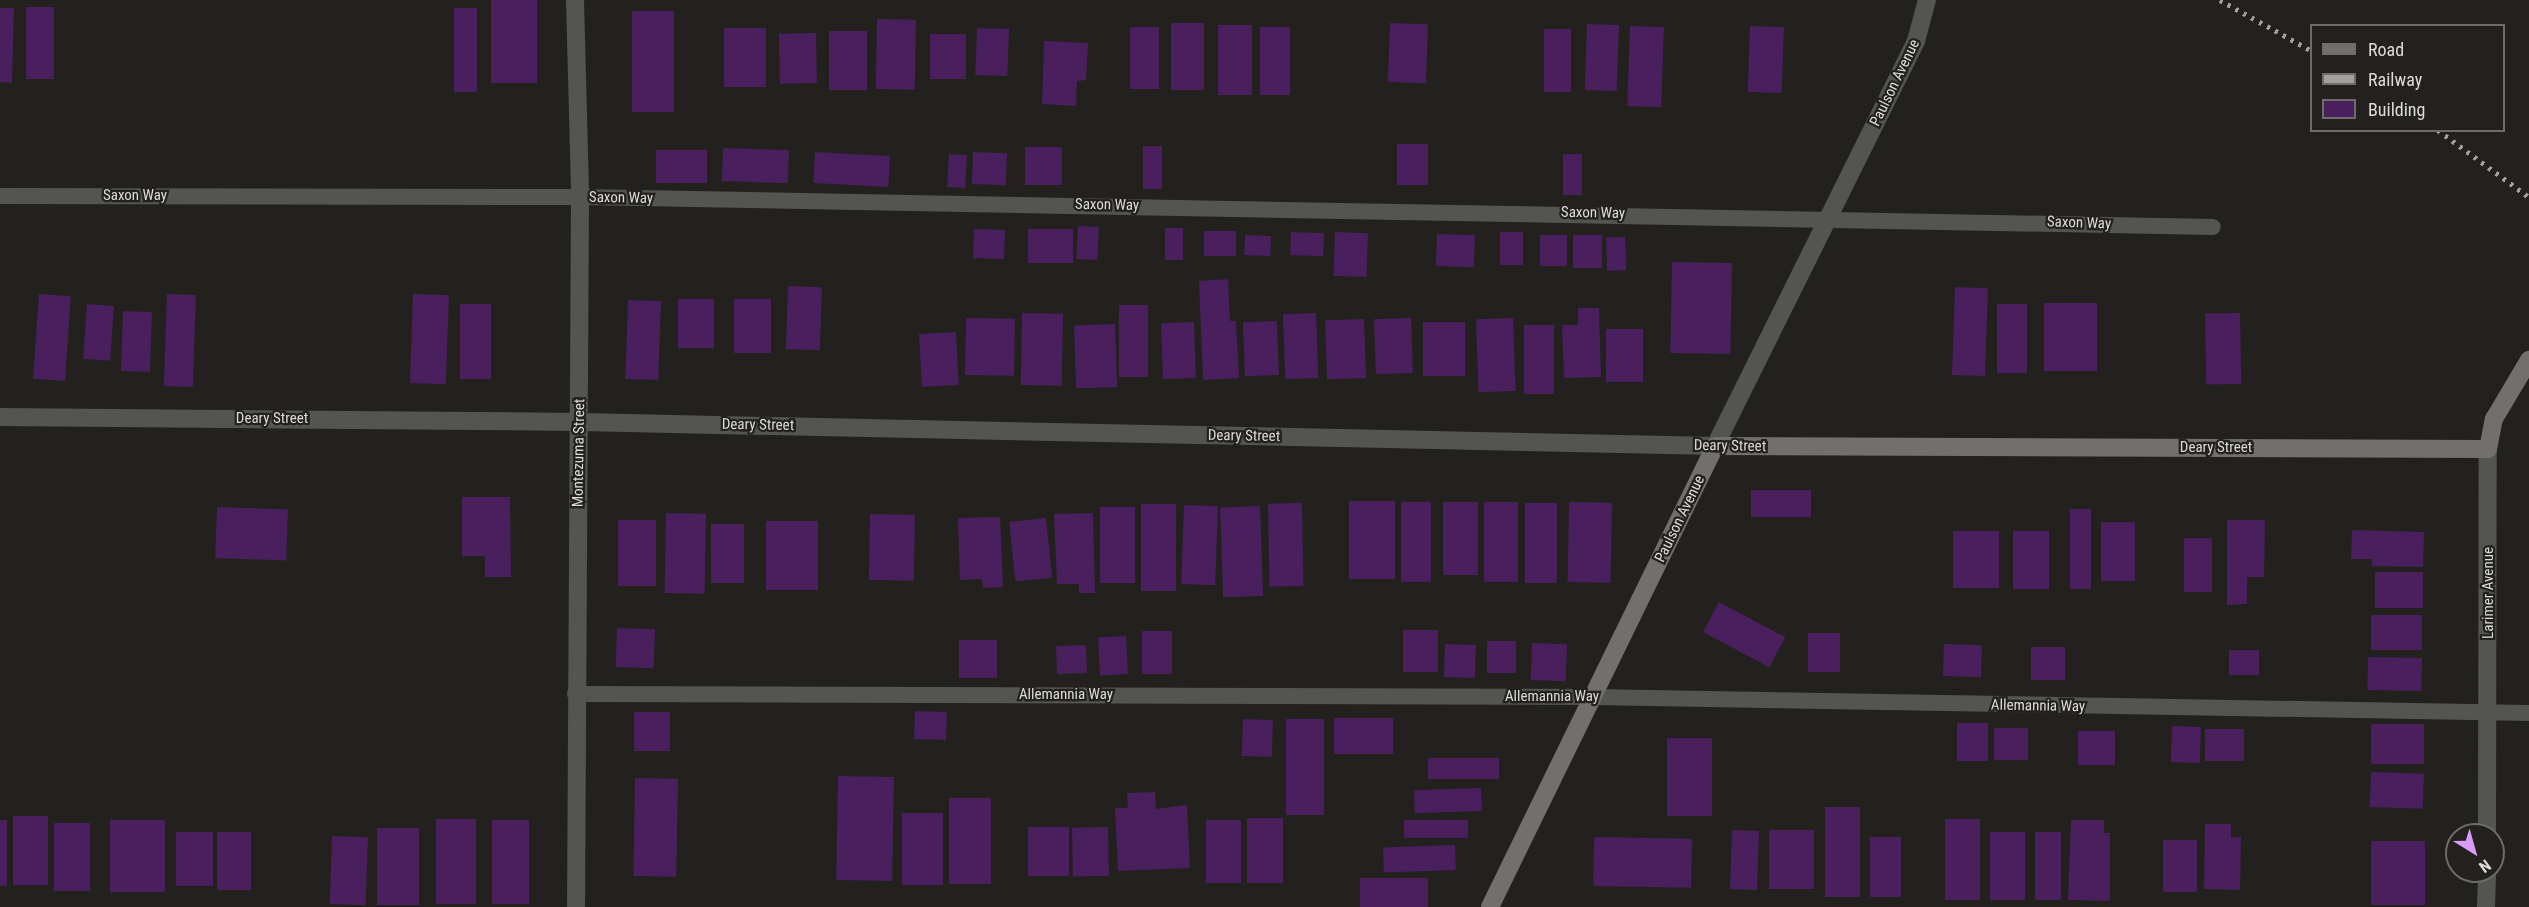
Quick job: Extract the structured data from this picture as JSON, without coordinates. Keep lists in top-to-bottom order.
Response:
{
  "streets": {
    "street": [
      "Paulson Avenue",
      "Deary Street",
      "Montezuma Street",
      "Larimer Avenue"
    ],
    "lane": ["Saxon Way", "Allemannia Way"]
  },
  "crossings": [
    ["Paulson Avenue", "Saxon Way"],
    ["Paulson Avenue", "Deary Street"],
    ["Paulson Avenue", "Allemannia Way"],
    ["Saxon Way", "Montezuma Street"],
    ["Deary Street", "Montezuma Street"],
    ["Deary Street", "Larimer Avenue"],
    ["Montezuma Street", "Allemannia Way"],
    ["Larimer Avenue", "Allemannia Way"]
  ],
  "legend": ["Road", "Railway", "Building"],
  "north": "bottom right"
}
